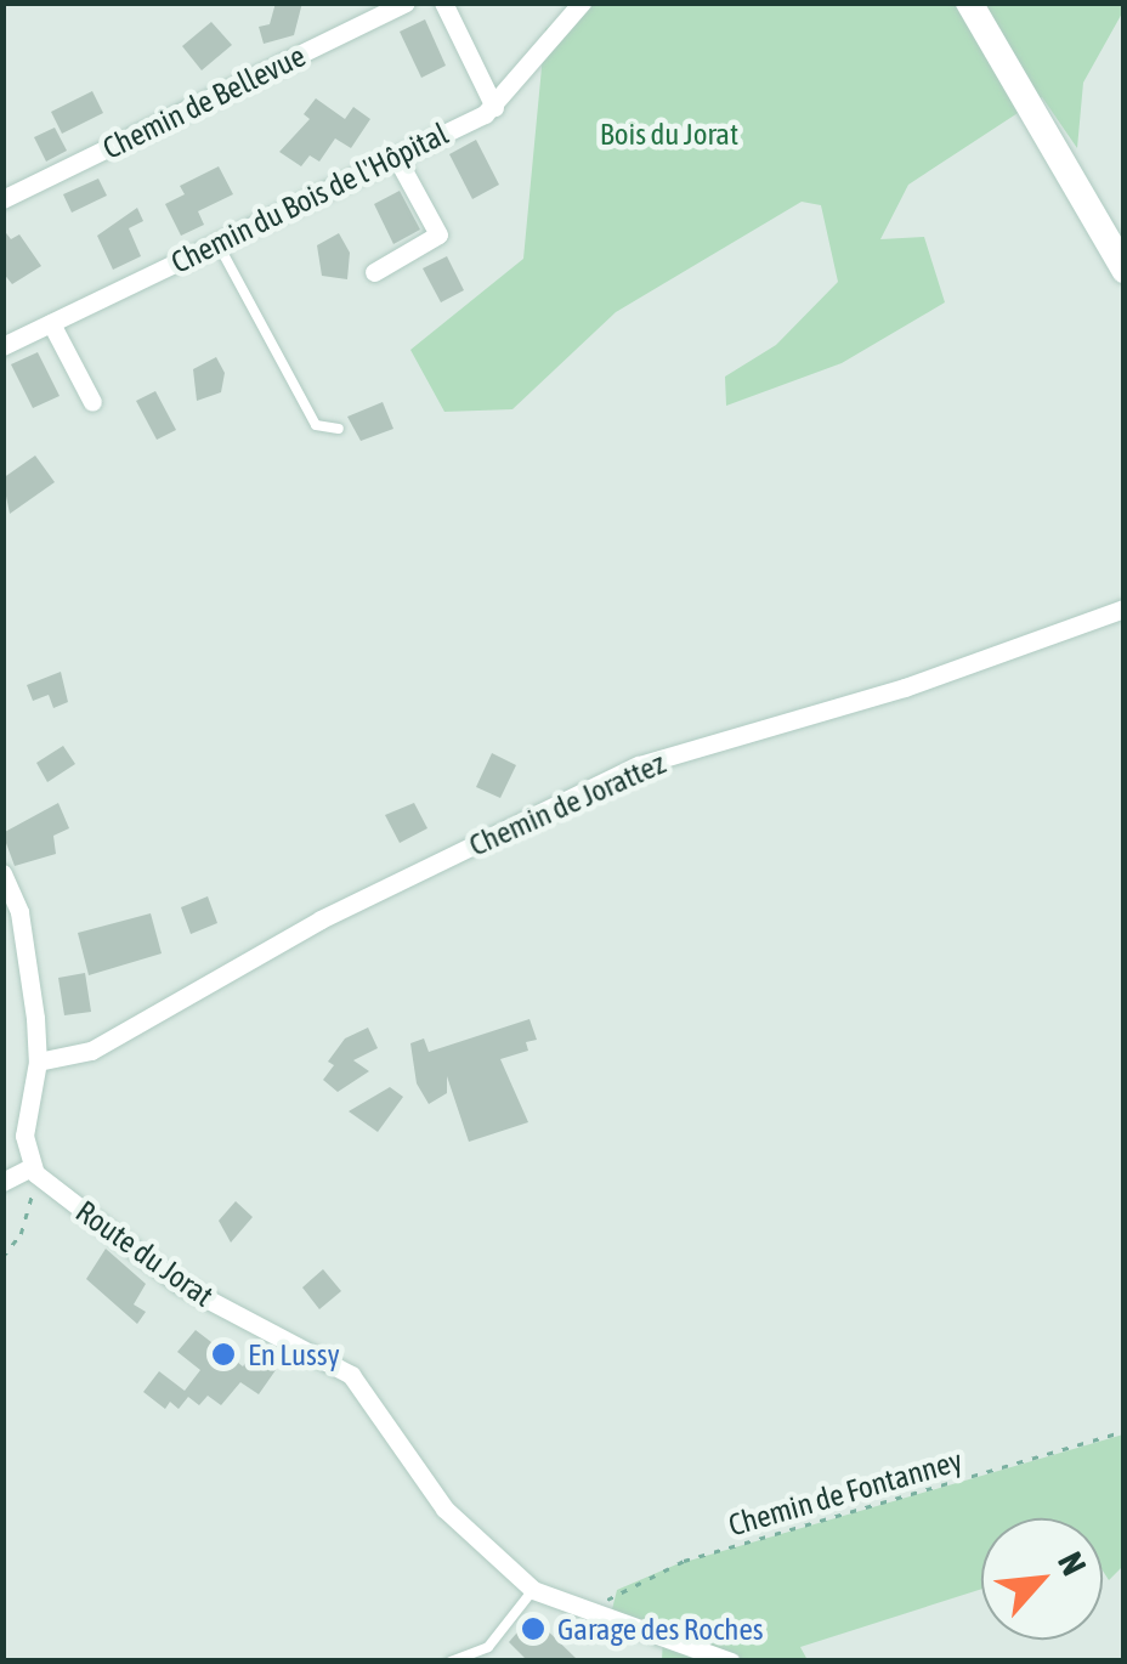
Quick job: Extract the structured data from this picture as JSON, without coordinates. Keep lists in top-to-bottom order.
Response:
{
  "streets": {
    "street": [
      "Chemin de Bellevue",
      "Chemin du Bois de l'Hôpital",
      "Chemin de Jorattez",
      "Route du Jorat"
    ],
    "path": ["Chemin de Fontanney"]
  },
  "crossings": [
    ["Route du Jorat", "Chemin de Fontanney"]
  ],
  "parks": ["Bois du Jorat"],
  "places": ["En Lussy", "Garage des Roches"],
  "north": "top right"
}
